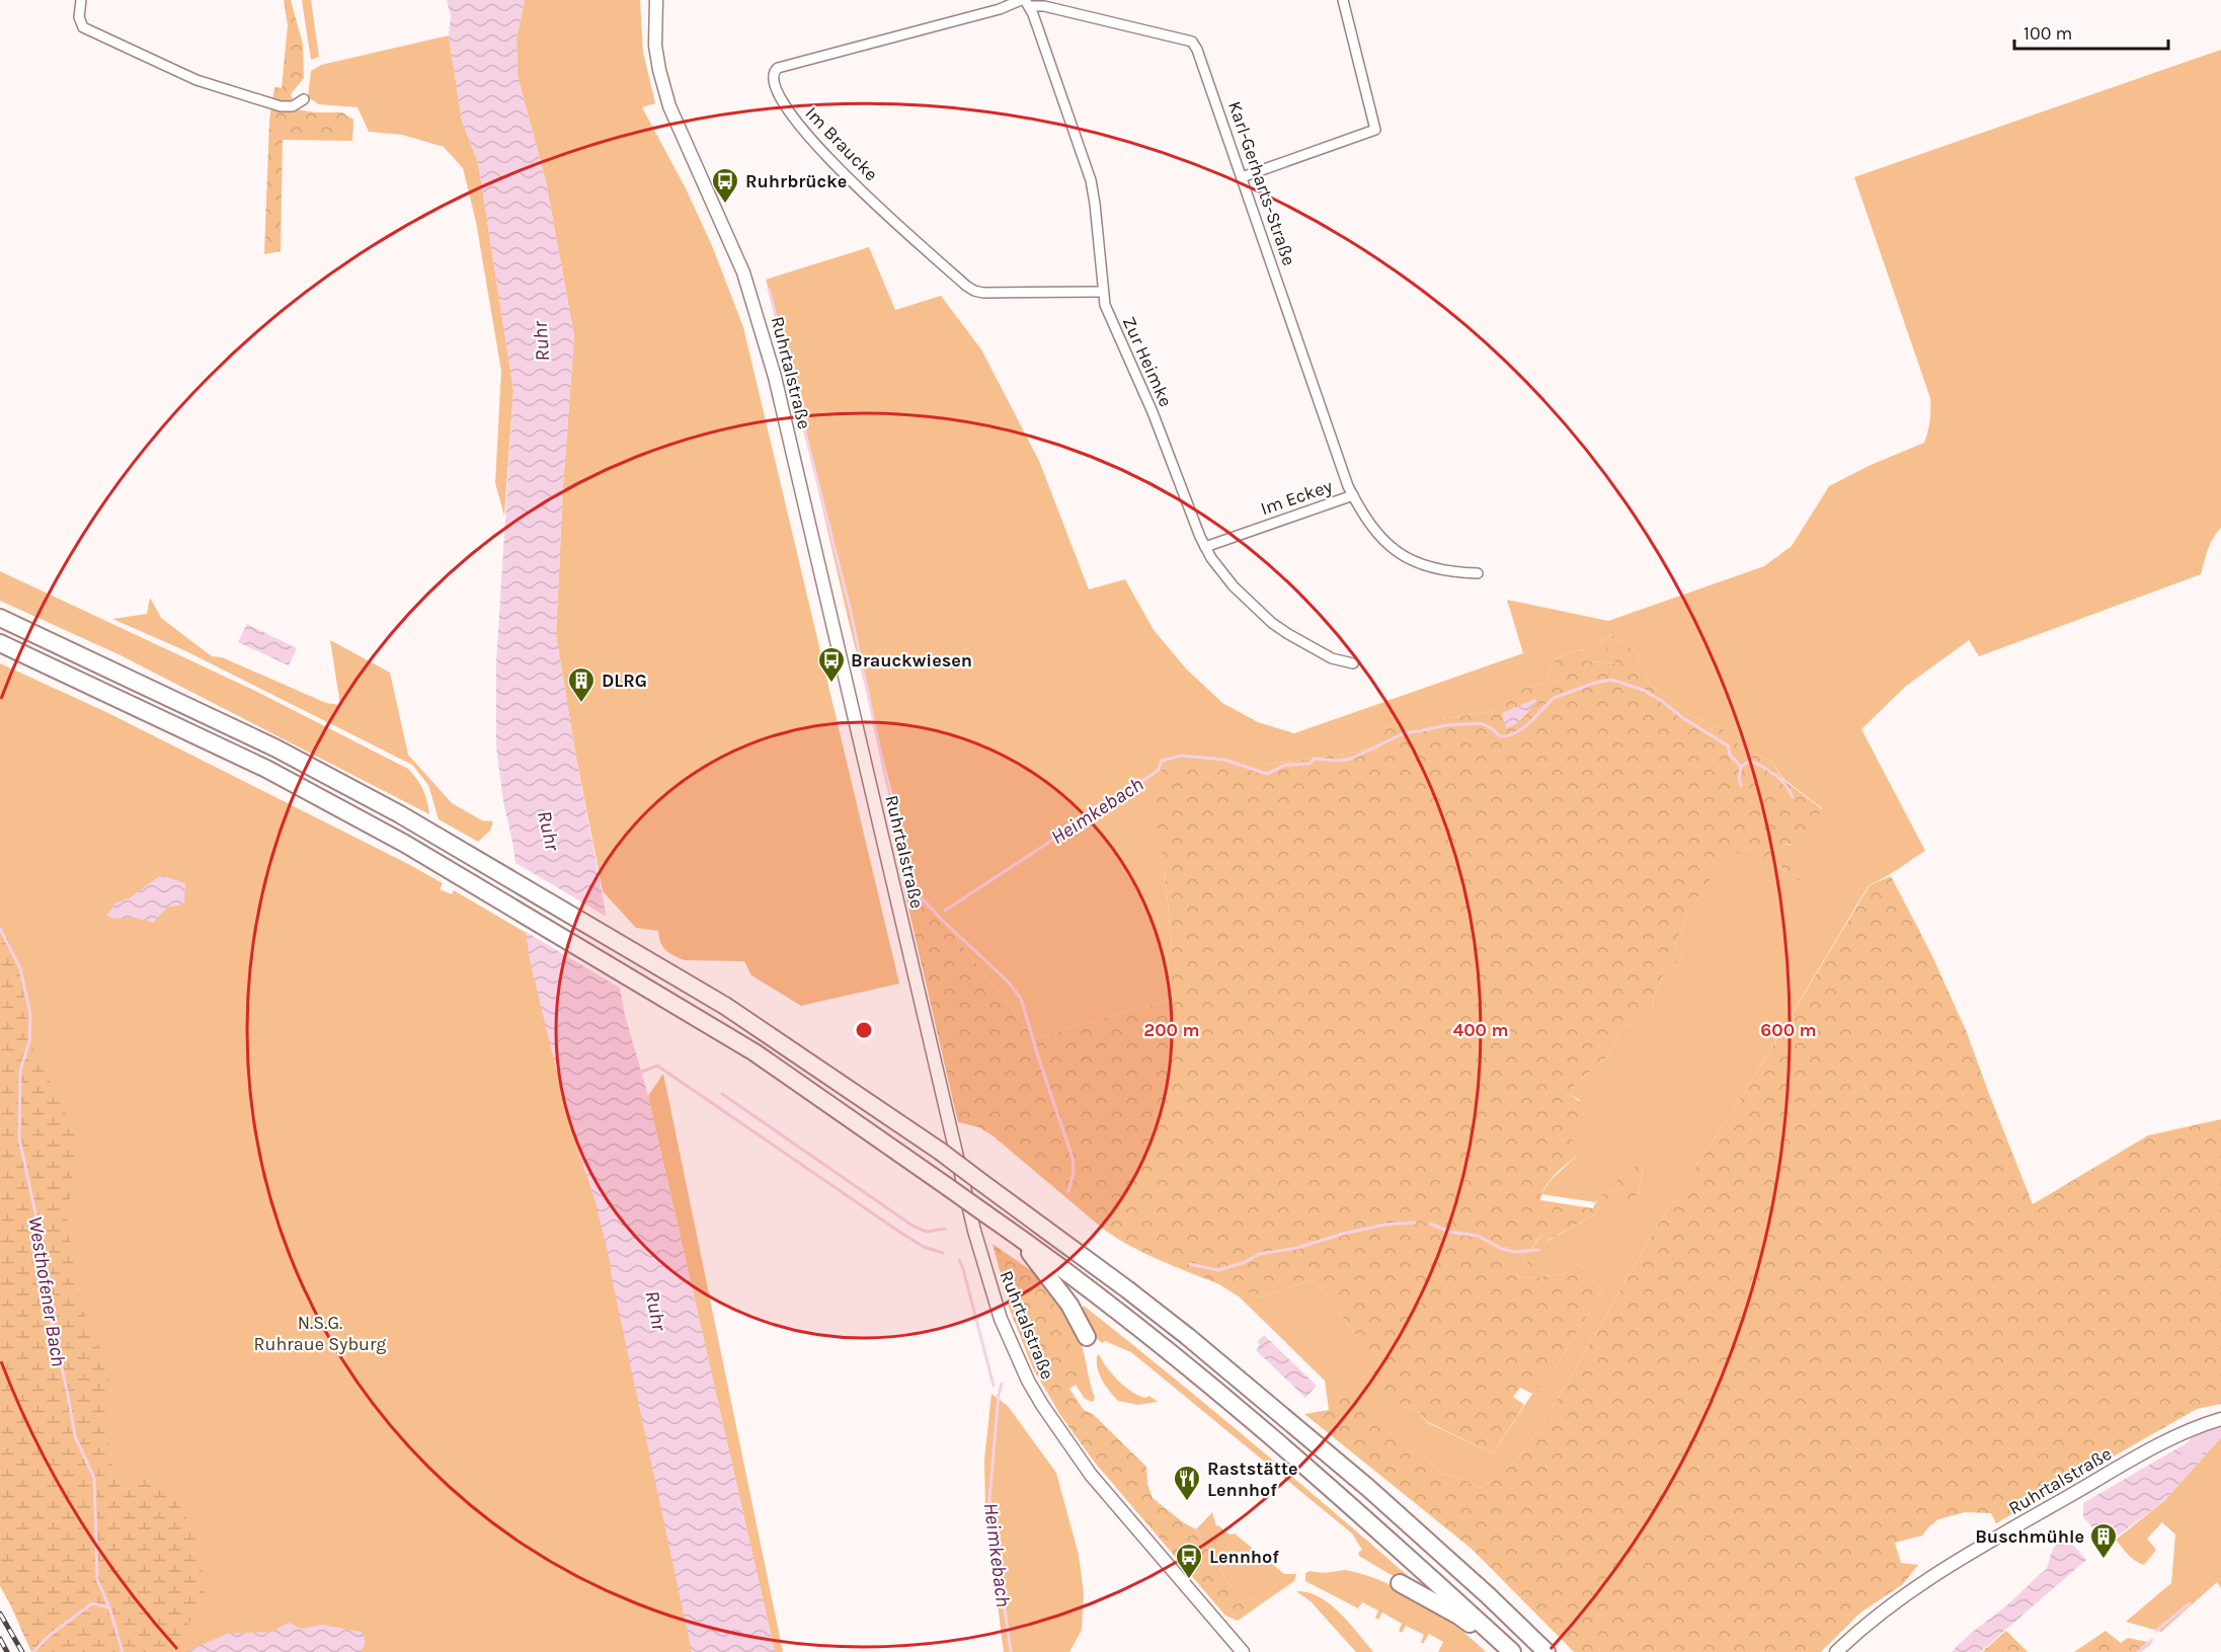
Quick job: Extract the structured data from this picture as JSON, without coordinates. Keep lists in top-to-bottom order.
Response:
{
  "streets": {
    "main road": ["Ruhrtalstraße"],
    "street": [
      "Im Braucke",
      "Karl-Gerharts-Straße",
      "Zur Heimke",
      "Im Eckey"
    ]
  },
  "crossings": [
    ["Im Braucke", "Karl-Gerharts-Straße"],
    ["Im Braucke", "Zur Heimke"],
    ["Karl-Gerharts-Straße", "Zur Heimke"],
    ["Karl-Gerharts-Straße", "Im Eckey"],
    ["Zur Heimke", "Im Eckey"]
  ],
  "water": ["Ruhr", "Heimkebach", "Westhofener Bach"],
  "parks": ["N.S.G. Ruhraue Syburg"],
  "places": {
    "bus stop": ["Ruhrbrücke", "Brauckwiesen", "Lennhof"],
    "building": ["DLRG", "Buschmühle"],
    "restaurant": ["Raststätte Lennhof"]
  },
  "scale_bar": "100 m",
  "rings": ["200 m", "400 m", "600 m"]
}
